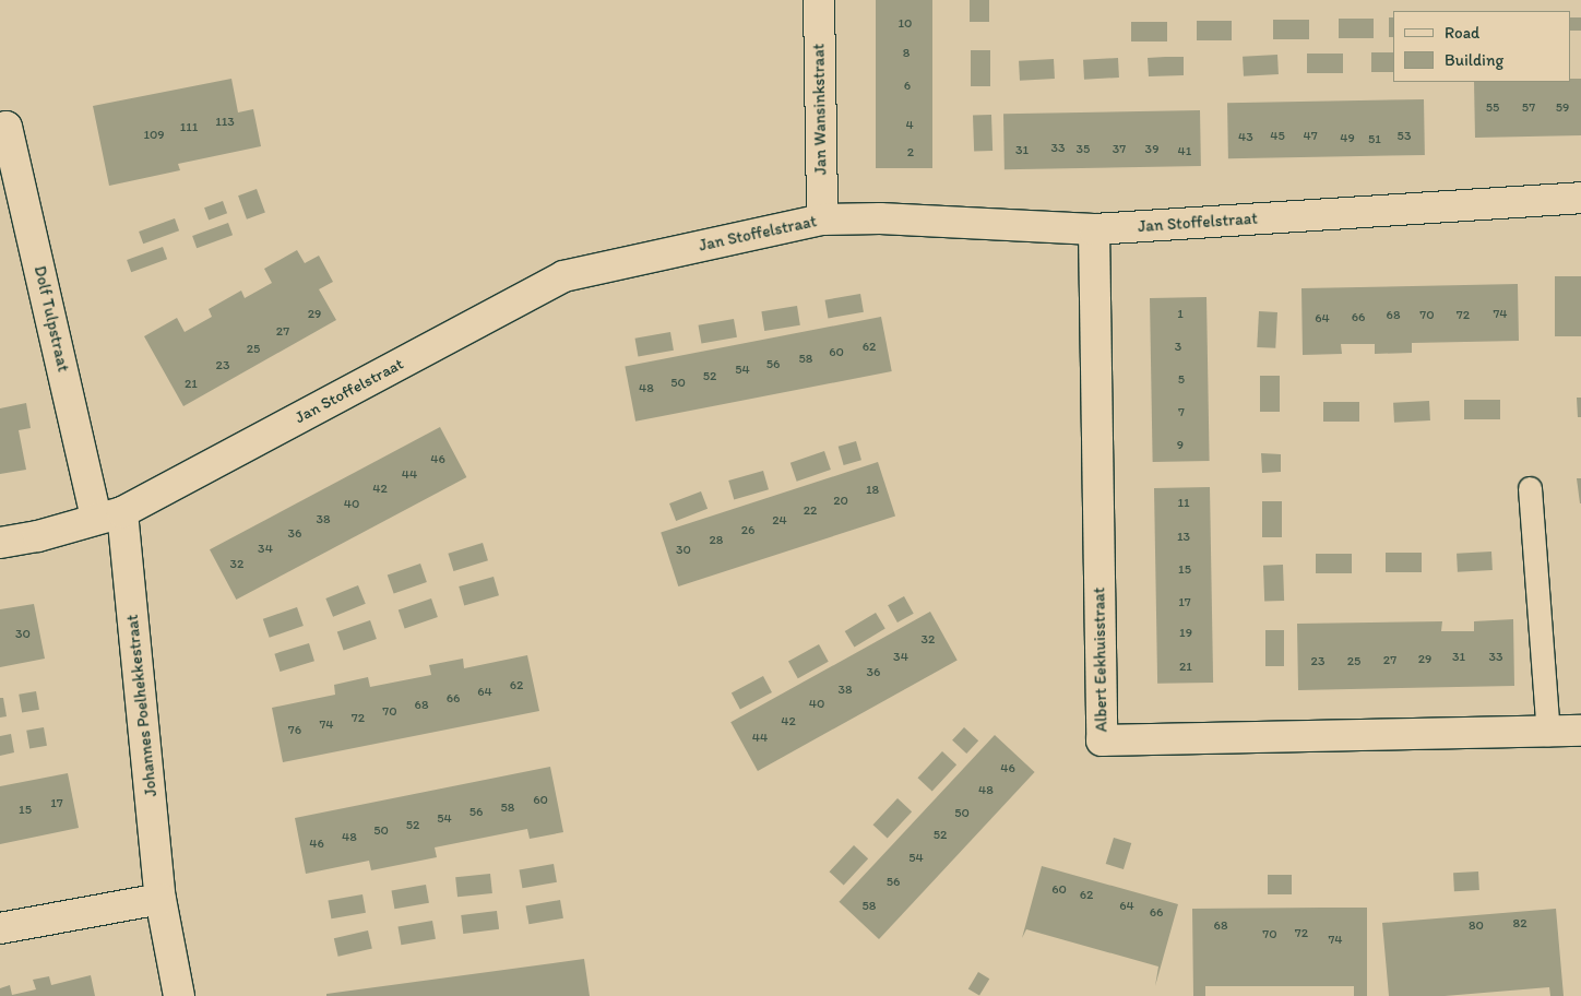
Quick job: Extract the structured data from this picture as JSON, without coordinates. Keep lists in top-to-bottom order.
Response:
{
  "streets": {
    "street": [
      "Jan Wansinkstraat",
      "Jan Stoffelstraat",
      "Dolf Tulpstraat",
      "Albert Eekhuisstraat",
      "Johannes Poelhekkestraat"
    ]
  },
  "crossings": [
    ["Jan Wansinkstraat", "Jan Stoffelstraat"],
    ["Jan Stoffelstraat", "Dolf Tulpstraat"],
    ["Jan Stoffelstraat", "Albert Eekhuisstraat"],
    ["Jan Stoffelstraat", "Johannes Poelhekkestraat"],
    ["Dolf Tulpstraat", "Johannes Poelhekkestraat"]
  ],
  "house_numbers": [
    "10",
    "8",
    "6",
    "55",
    "57",
    "59",
    "113",
    "4",
    "111",
    "109",
    "45",
    "47",
    "53",
    "43",
    "49",
    "51",
    "33",
    "35",
    "37",
    "39",
    "31",
    "41",
    "2",
    "29",
    "1",
    "74",
    "68",
    "70",
    "72",
    "66",
    "64",
    "27",
    "62",
    "3",
    "25",
    "60",
    "58",
    "56",
    "23",
    "54",
    "52",
    "5",
    "50",
    "21",
    "48",
    "7",
    "9",
    "46",
    "44",
    "42",
    "18",
    "20",
    "11",
    "40",
    "22",
    "38",
    "24",
    "26",
    "36",
    "13",
    "28",
    "34",
    "30",
    "32",
    "15",
    "17",
    "19",
    "30",
    "32",
    "34",
    "31",
    "33",
    "29",
    "27",
    "23",
    "25",
    "21",
    "36",
    "62",
    "38",
    "64",
    "66",
    "40",
    "68",
    "70",
    "72",
    "42",
    "74",
    "76",
    "44",
    "46",
    "48",
    "60",
    "17",
    "58",
    "15",
    "56",
    "50",
    "54",
    "52",
    "50",
    "52",
    "48",
    "46",
    "54",
    "56",
    "60",
    "62",
    "58",
    "64",
    "66",
    "82",
    "68",
    "80",
    "72",
    "70",
    "74"
  ],
  "legend": ["Road", "Building"]
}
